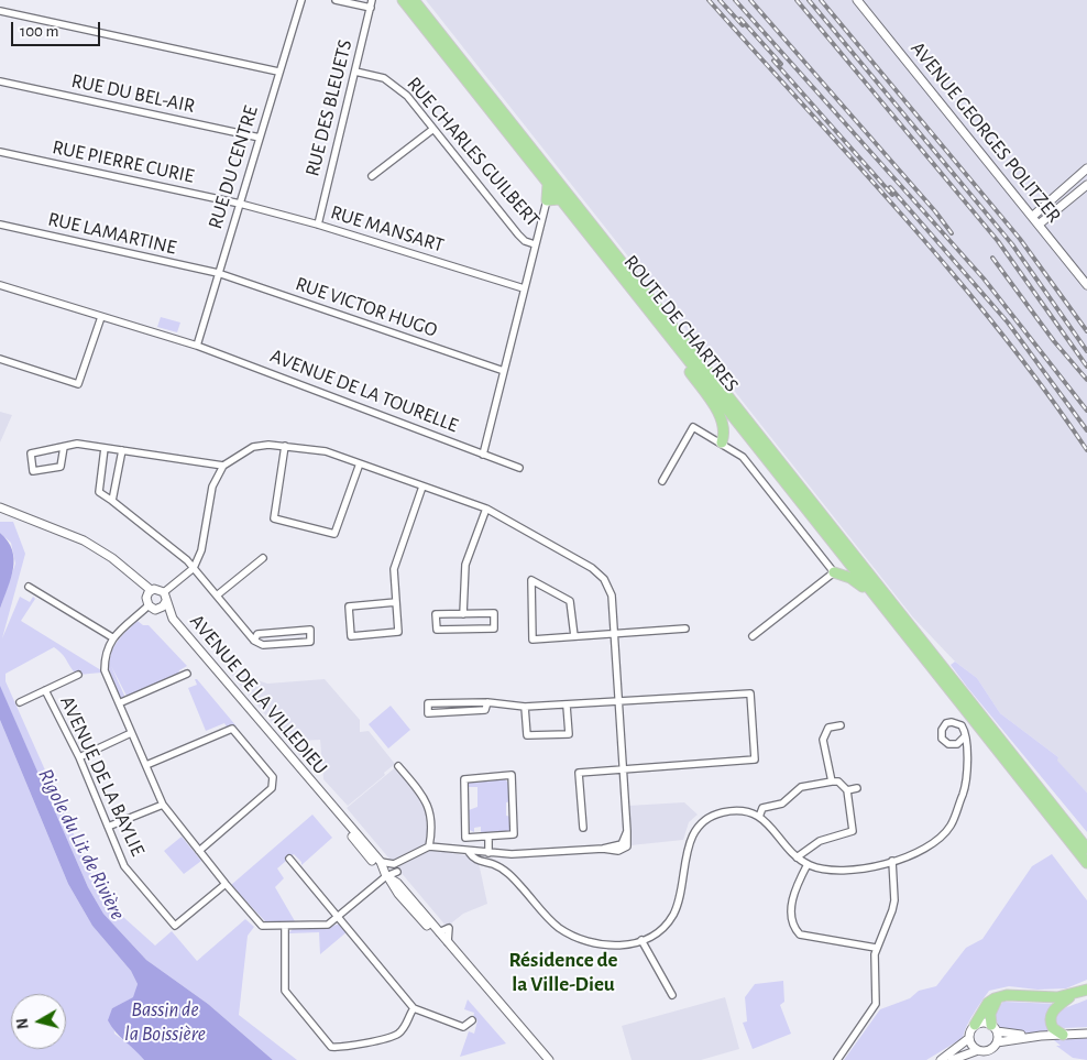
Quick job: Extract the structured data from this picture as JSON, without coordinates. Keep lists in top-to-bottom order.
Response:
{
  "streets": {
    "main road": ["ROUTE DE CHARTRES"],
    "street": [
      "RUE DU BEL-AIR",
      "RUE DES BLEUETS",
      "AVENUE GEORGES POLITZER",
      "RUE CHARLES GUILBERT",
      "RUE PIERRE CURIE",
      "RUE DU CENTRE",
      "RUE MANSART",
      "RUE LAMARTINE",
      "RUE VICTOR HUGO",
      "AVENUE DE LA TOURELLE",
      "AVENUE DE LA VILLEDIEU",
      "AVENUE DE LA BAYLIE"
    ]
  },
  "crossings": [
    ["RUE DU BEL-AIR", "RUE DU CENTRE"],
    ["RUE DES BLEUETS", "RUE CHARLES GUILBERT"],
    ["RUE DES BLEUETS", "RUE MANSART"],
    ["RUE PIERRE CURIE", "RUE DU CENTRE"],
    ["RUE PIERRE CURIE", "RUE MANSART"],
    ["RUE DU CENTRE", "RUE MANSART"],
    ["RUE DU CENTRE", "RUE LAMARTINE"],
    ["RUE DU CENTRE", "RUE VICTOR HUGO"],
    ["RUE DU CENTRE", "AVENUE DE LA TOURELLE"],
    ["RUE LAMARTINE", "RUE VICTOR HUGO"]
  ],
  "districts": ["Résidence de la Ville-Dieu"],
  "water": ["Rigole du Lit de Rivière", "Bassin de la Boissière"],
  "scale_bar": "100 m",
  "north": "left"
}
